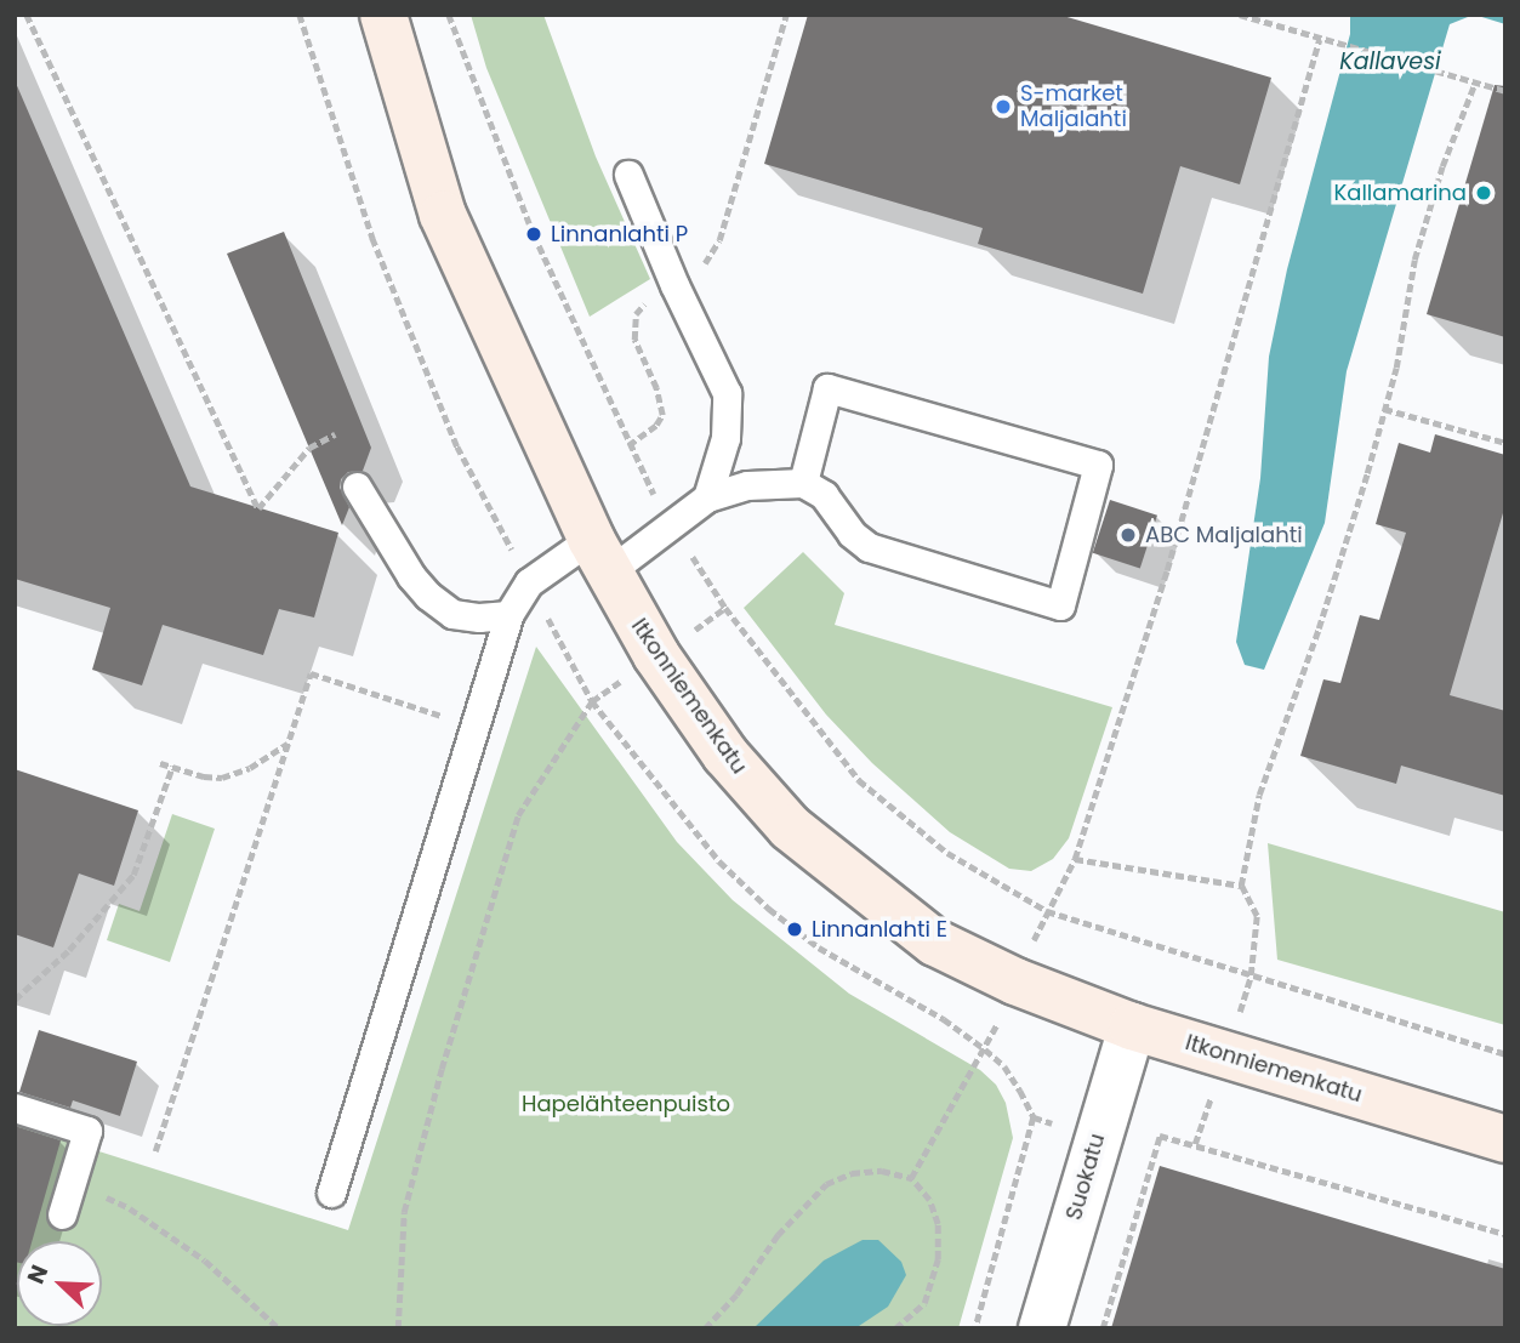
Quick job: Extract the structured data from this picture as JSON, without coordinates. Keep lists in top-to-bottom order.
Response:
{
  "streets": {
    "main road": ["Itkonniemenkatu"],
    "street": ["Suokatu"]
  },
  "crossings": [
    ["Itkonniemenkatu", "Suokatu"]
  ],
  "water": ["Kallavesi"],
  "parks": ["Hapelähteenpuisto"],
  "places": [
    "S-market Maljalahti",
    "Kallamarina",
    "Linnanlahti P",
    "ABC Maljalahti",
    "Linnanlahti E"
  ],
  "north": "top left"
}
